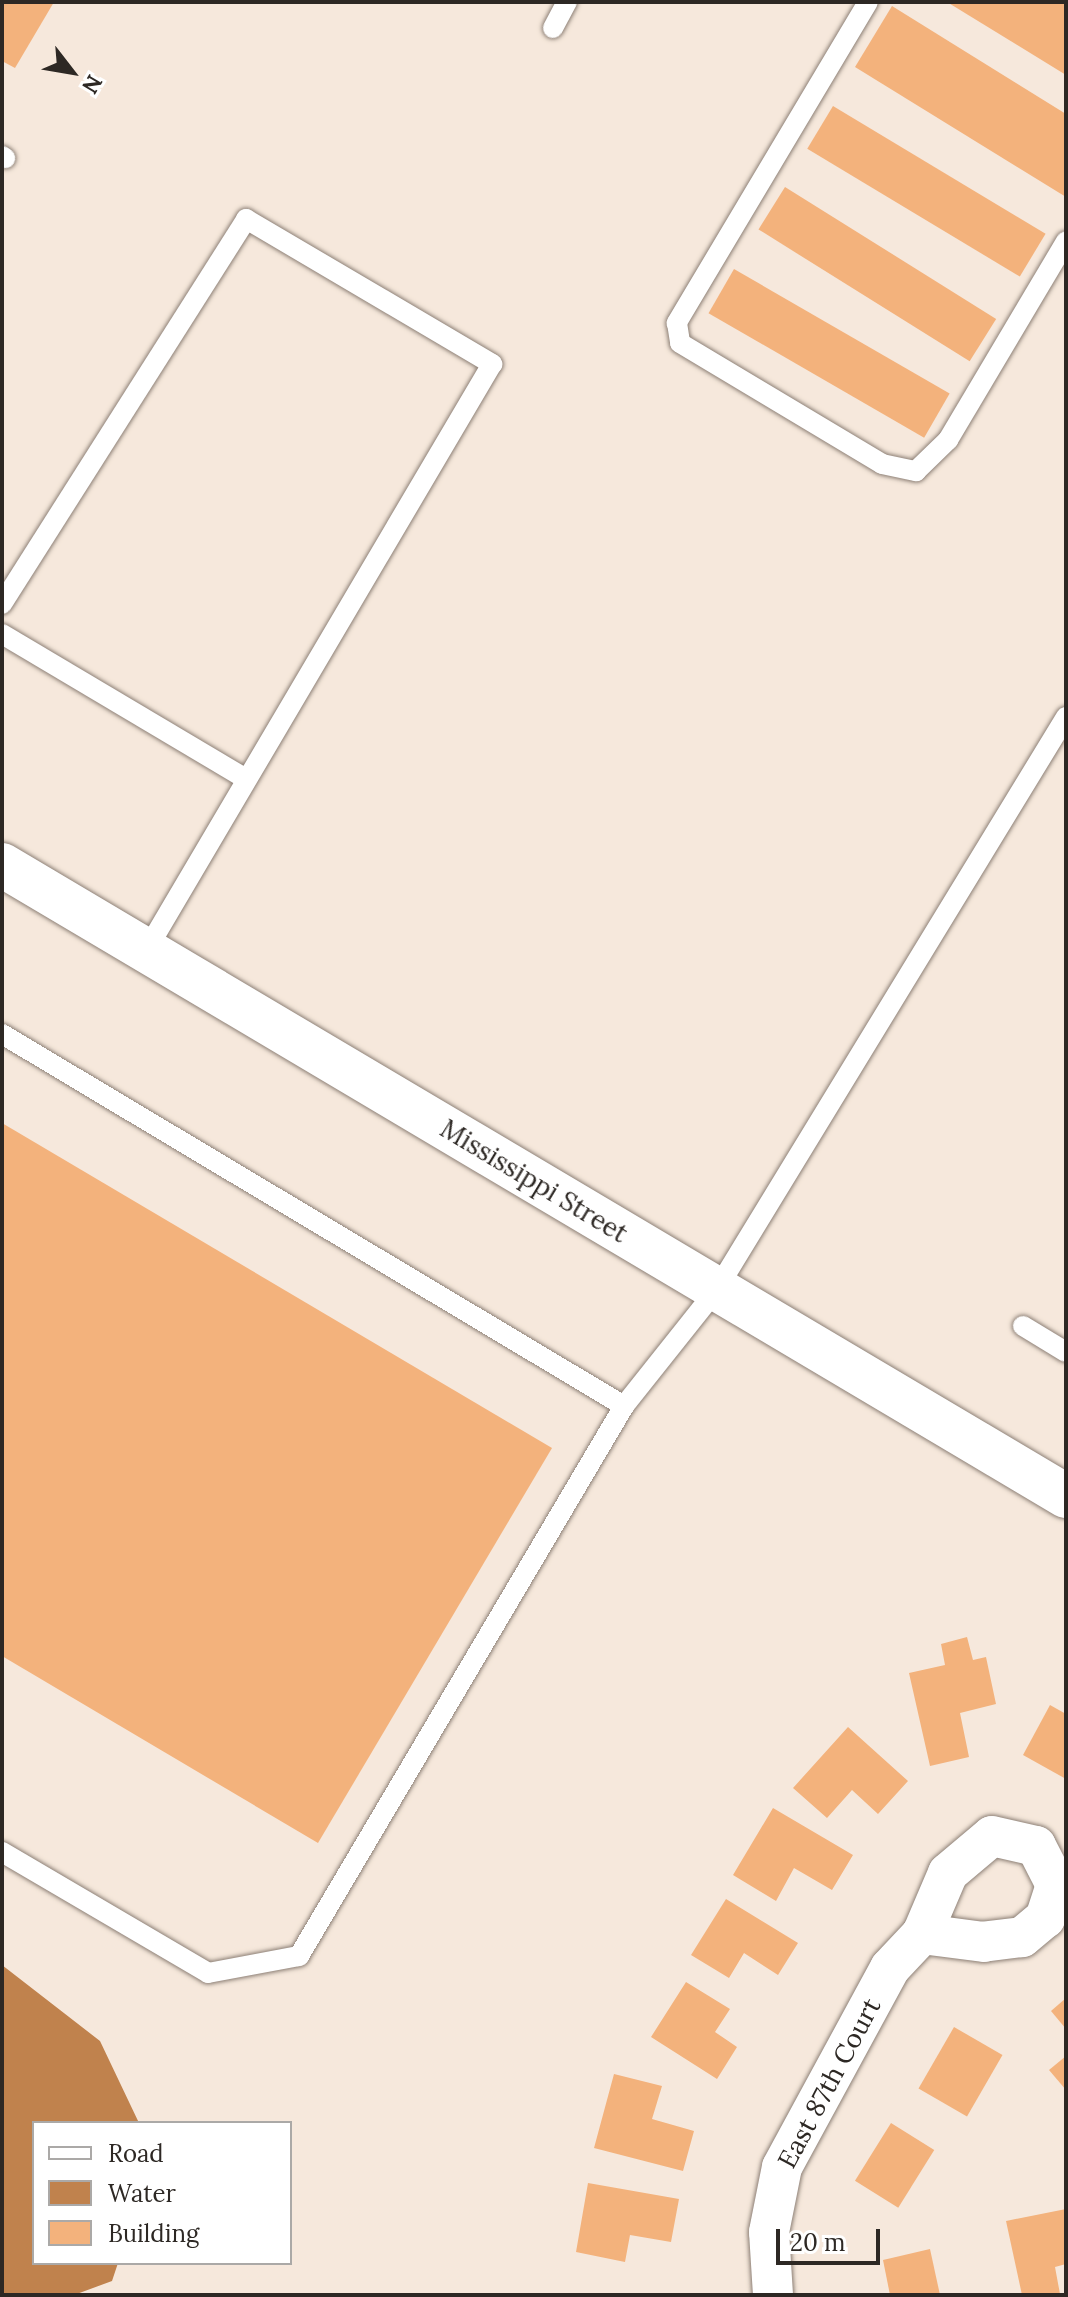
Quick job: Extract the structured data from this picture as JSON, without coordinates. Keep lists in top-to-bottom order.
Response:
{
  "streets": {
    "street": ["Mississippi Street", "East 87th Court"]
  },
  "legend": ["Road", "Water", "Building"],
  "scale_bar": "20 m",
  "north": "bottom right"
}
